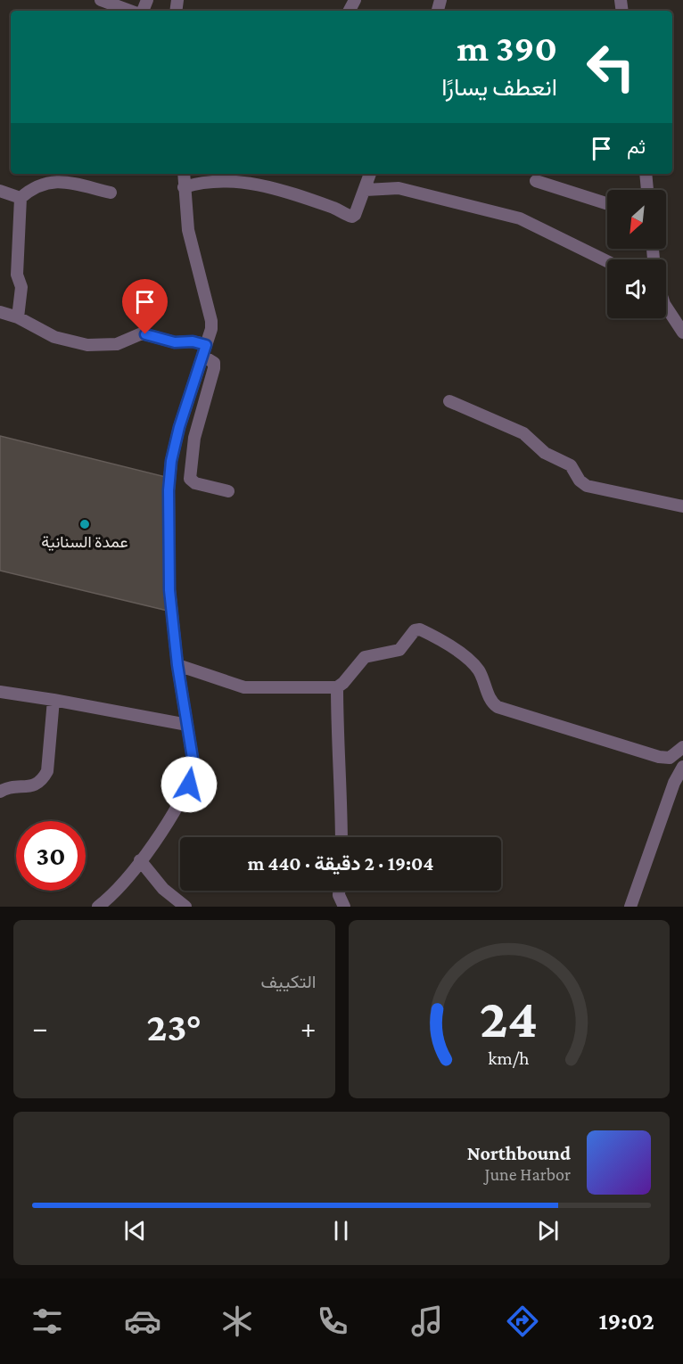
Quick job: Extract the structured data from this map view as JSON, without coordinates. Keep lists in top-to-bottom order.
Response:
{
  "places": ["عمدة السنانية"],
  "north": "bottom left",
  "page": {
    "turn": ["390 m", "انعطف يسارًا"],
    "then": "ثم",
    "limit": "30",
    "trip": "19:04 · 2 دقيقة · 440 m",
    "tile": "التكييف",
    "heat": ["−", "23°", "+"],
    "song": ["Northbound", "June Harbor"],
    "tabs": "19:02",
    "gauge": ["24", "km/h"]
  }
}
